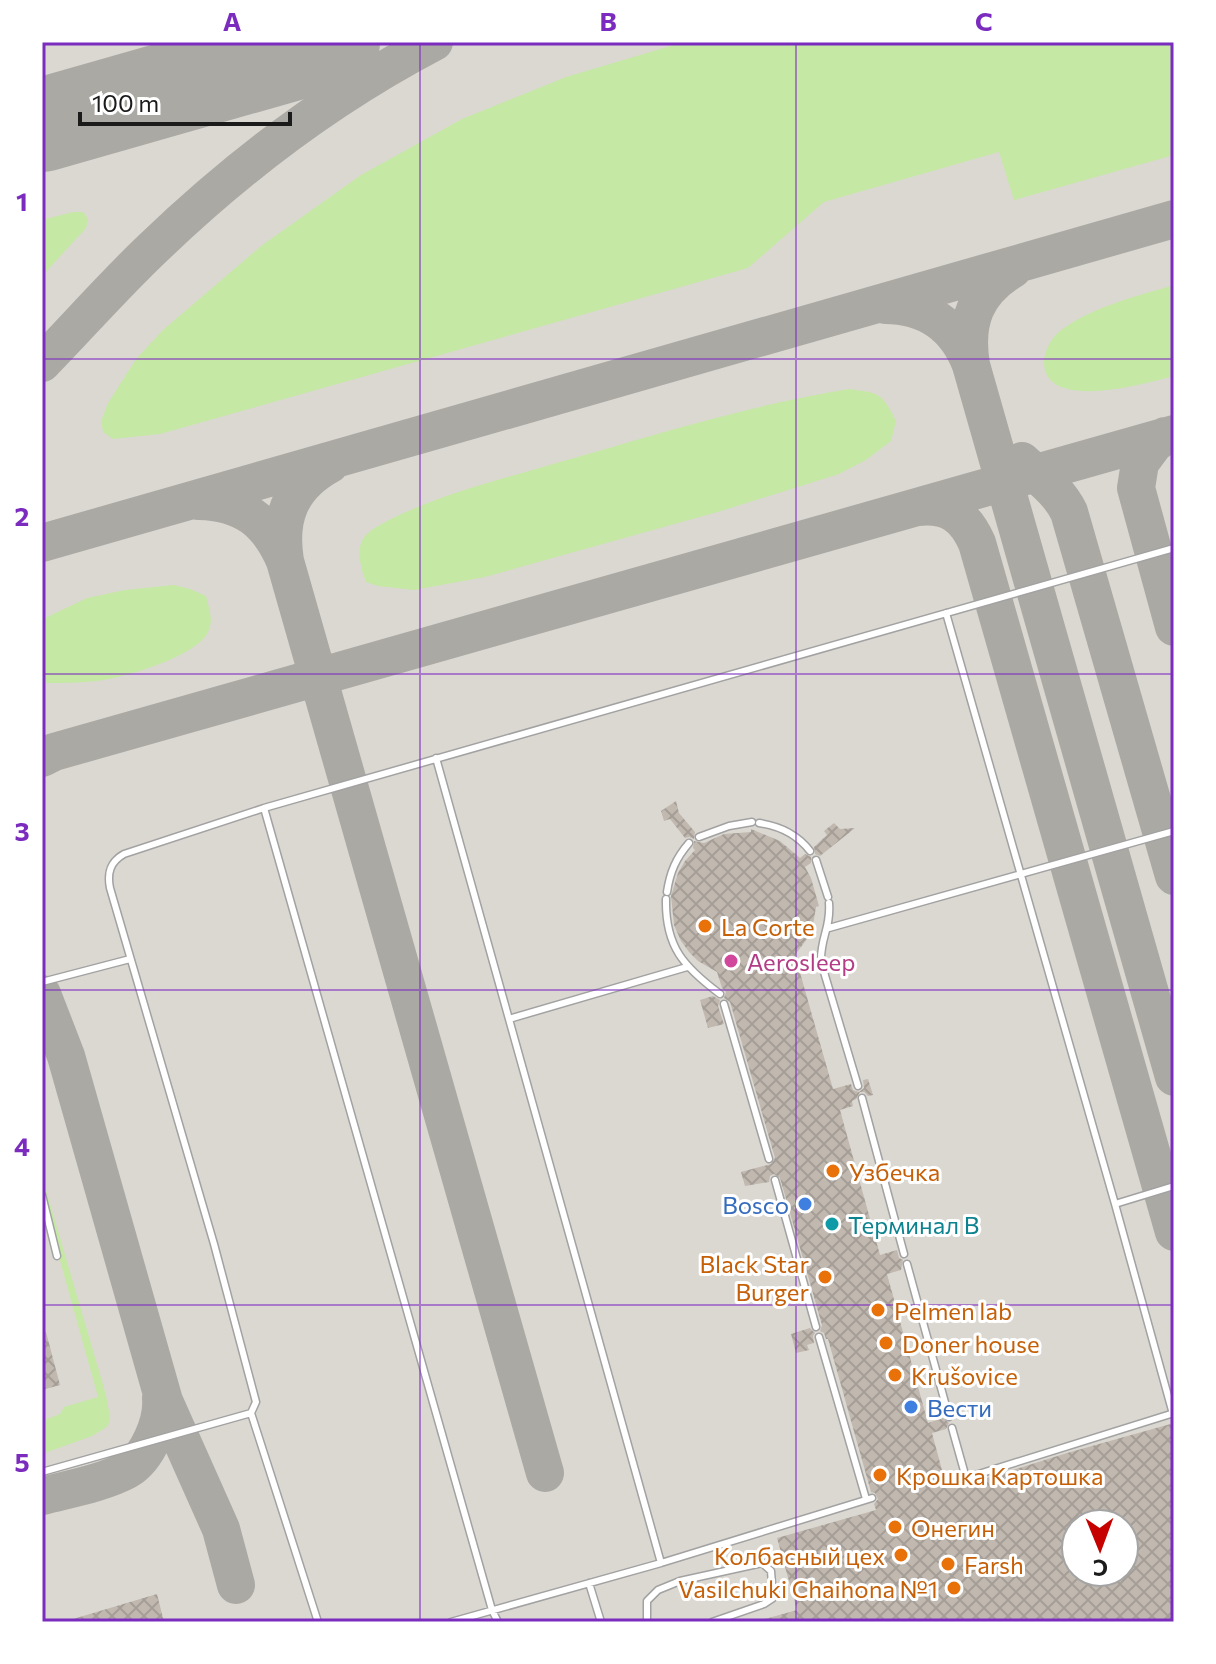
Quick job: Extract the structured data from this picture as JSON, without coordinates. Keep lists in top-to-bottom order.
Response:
{
  "places": [
    "La Corte",
    "Aerosleep",
    "Узбечка",
    "Bosco",
    "Терминал B",
    "Black Star Burger",
    "Pelmen lab",
    "Doner house",
    "Krušovice",
    "Вести",
    "Крошка Картошка",
    "Онегин",
    "Колбасный цех",
    "Farsh",
    "Vasilchuki Chaihona №1"
  ],
  "scale_bar": "100 m",
  "north": "bottom",
  "grid": {
    "columns": ["A", "B", "C"],
    "rows": [
      "1",
      "2",
      "3",
      "4",
      "5"
    ]
  }
}
